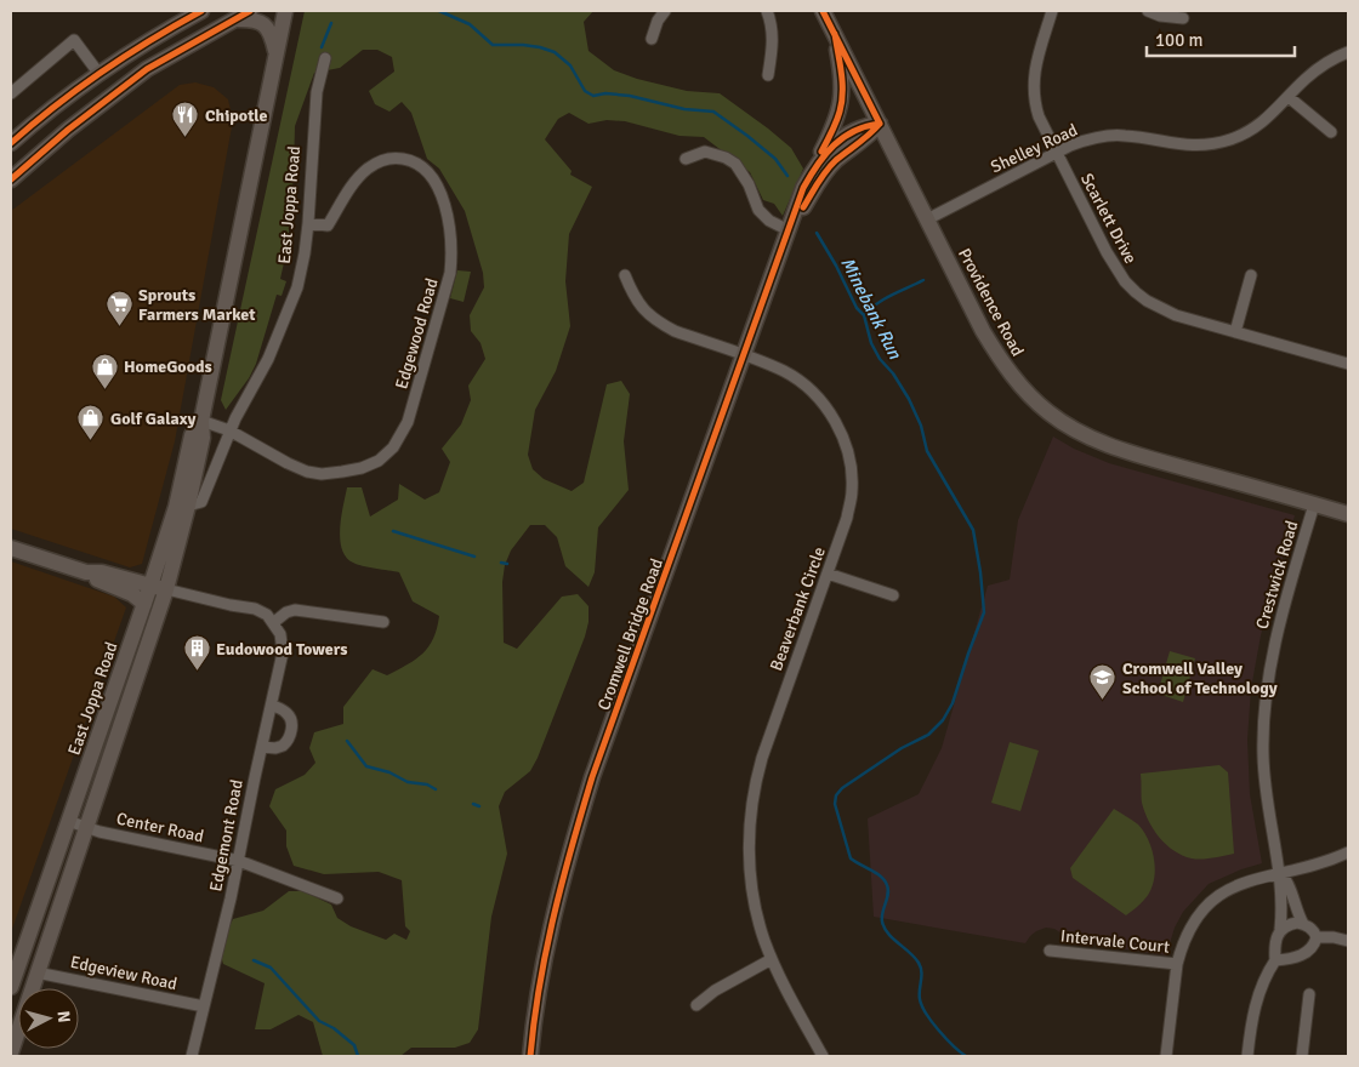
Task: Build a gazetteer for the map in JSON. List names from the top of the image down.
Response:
{
  "streets": {
    "street": [
      "Shelley Road",
      "East Joppa Road",
      "Scarlett Drive",
      "Providence Road",
      "Edgewood Road",
      "Crestwick Road",
      "Beaverbank Circle",
      "Cromwell Bridge Road",
      "Center Road",
      "Edgemont Road",
      "Intervale Court",
      "Edgeview Road"
    ]
  },
  "crossings": [
    ["Shelley Road", "Scarlett Drive"],
    ["Shelley Road", "Providence Road"],
    ["East Joppa Road", "Edgewood Road"],
    ["East Joppa Road", "Center Road"],
    ["East Joppa Road", "Edgeview Road"],
    ["Providence Road", "Crestwick Road"],
    ["Providence Road", "Cromwell Bridge Road"],
    ["Beaverbank Circle", "Cromwell Bridge Road"],
    ["Center Road", "Edgemont Road"],
    ["Edgemont Road", "Edgeview Road"]
  ],
  "water": ["Minebank Run"],
  "places": {
    "restaurant": ["Chipotle"],
    "supermarket": ["Sprouts Farmers Market"],
    "shop": ["HomeGoods", "Golf Galaxy"],
    "building": ["Eudowood Towers"],
    "school or university": ["Cromwell Valley School of Technology"]
  },
  "scale_bar": "100 m",
  "north": "right"
}
